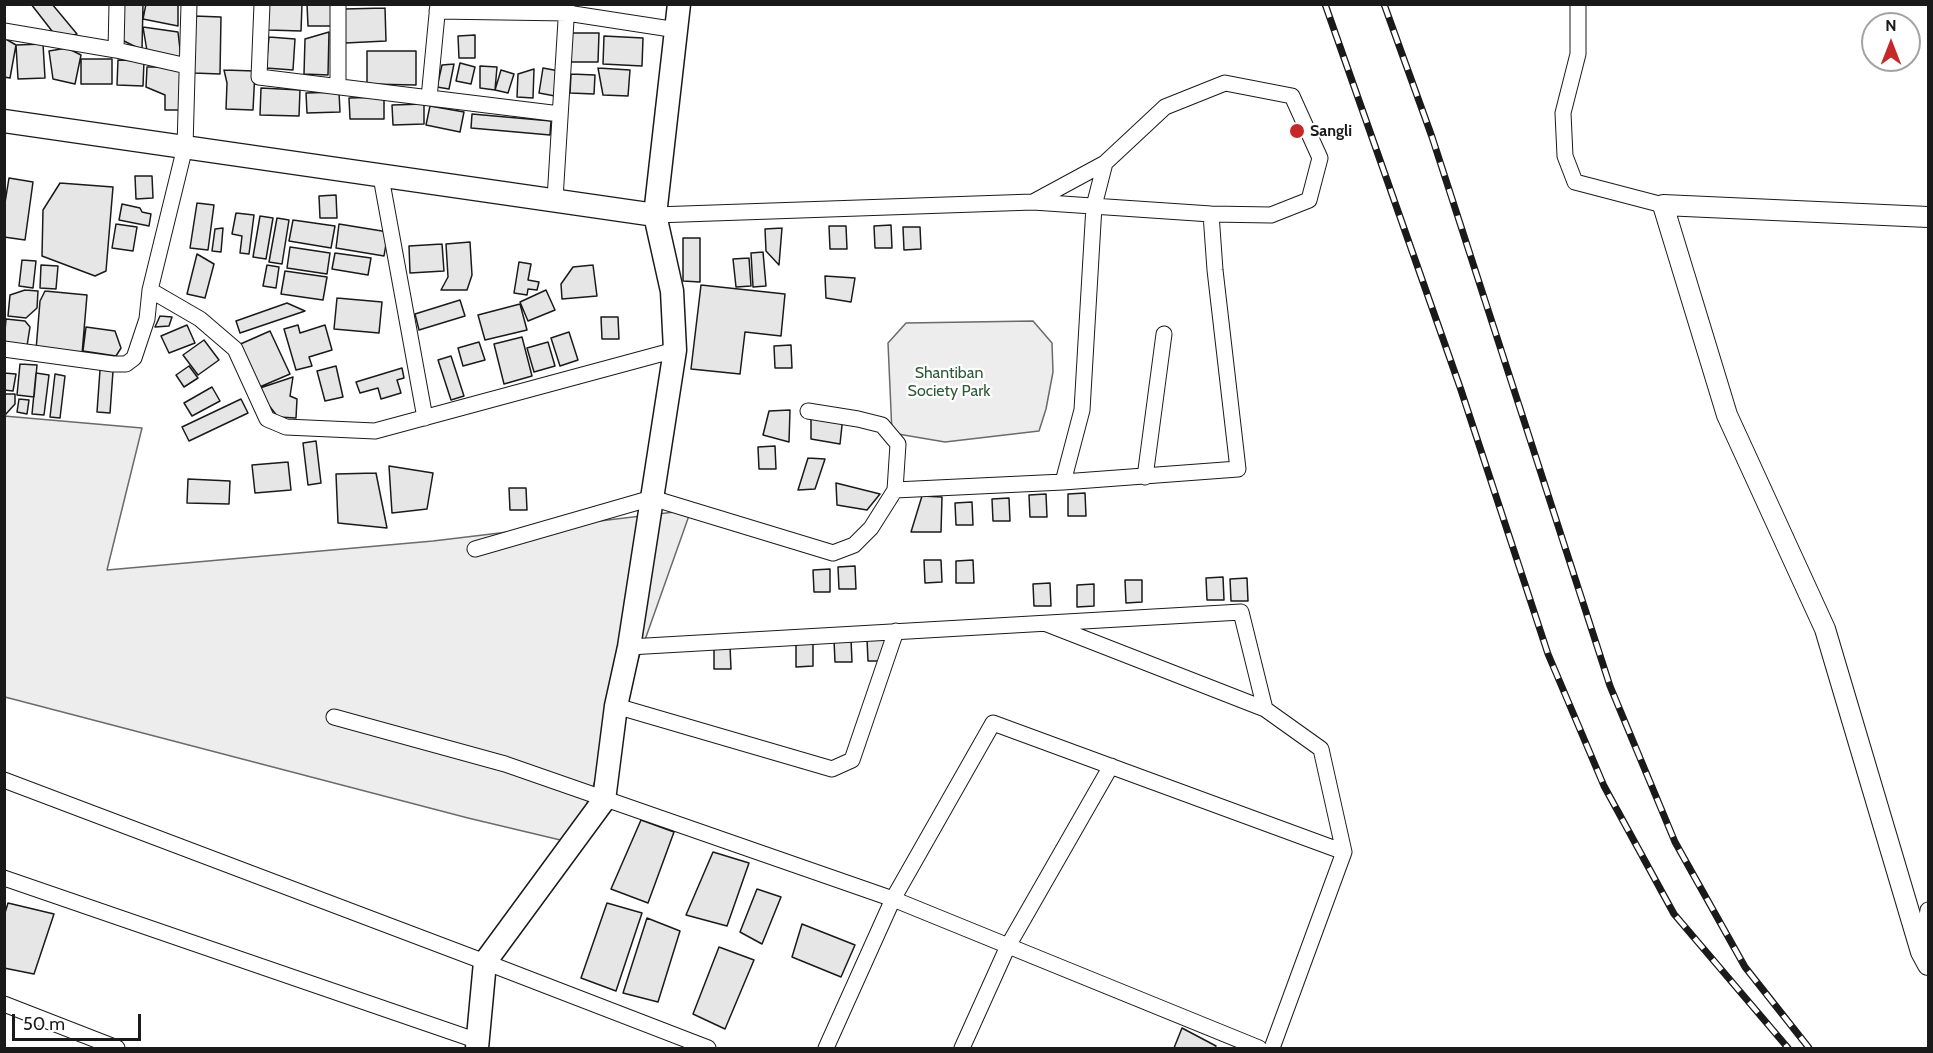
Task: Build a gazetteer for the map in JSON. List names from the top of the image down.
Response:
{
  "parks": ["Shantiban Society Park"],
  "places": ["Sangli"],
  "scale_bar": "50 m",
  "north": "top"
}
